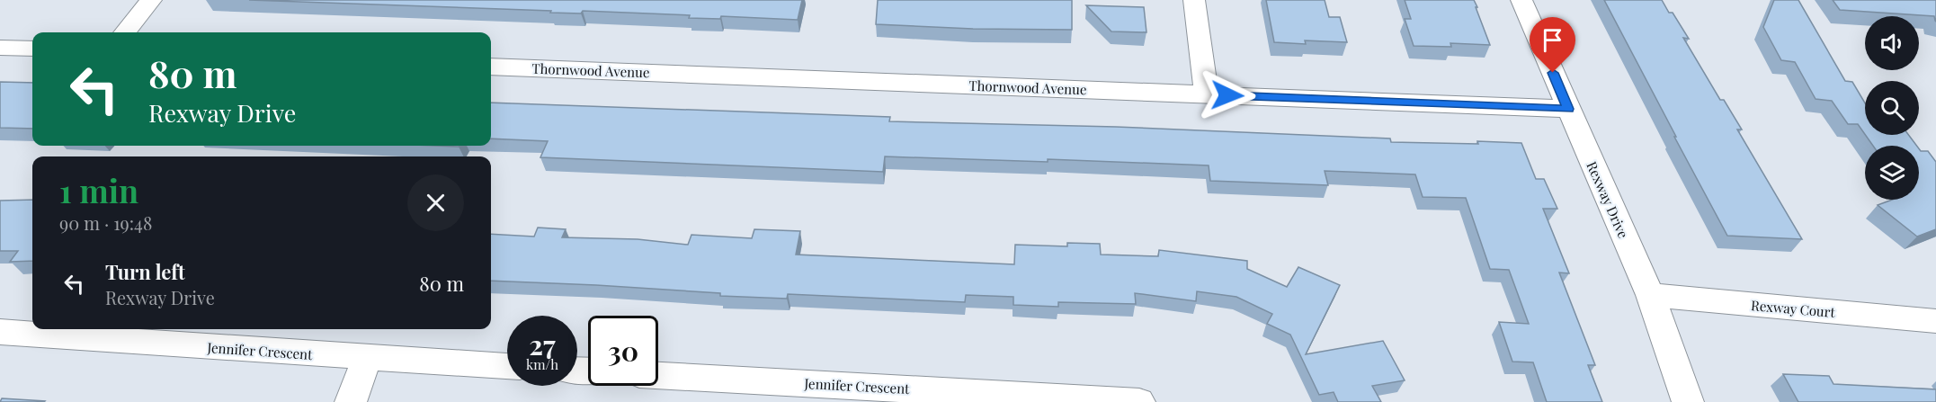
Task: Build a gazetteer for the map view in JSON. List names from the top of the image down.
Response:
{
  "streets": {
    "street": [
      "Thornwood Avenue",
      "Rexway Drive",
      "Rexway Court",
      "Jennifer Crescent"
    ]
  },
  "crossings": [
    ["Thornwood Avenue", "Rexway Drive"],
    ["Rexway Drive", "Rexway Court"]
  ],
  "page": {
    "turn": ["80 m", "Rexway Drive"],
    "heading": ["1 min", "90 m · 19:48"],
    "list": [
      {
        "name": "Turn left",
        "note": "Rexway Drive",
        "value": "80 m"
      }
    ],
    "speed": "27 km/h",
    "limit": "30"
  }
}
